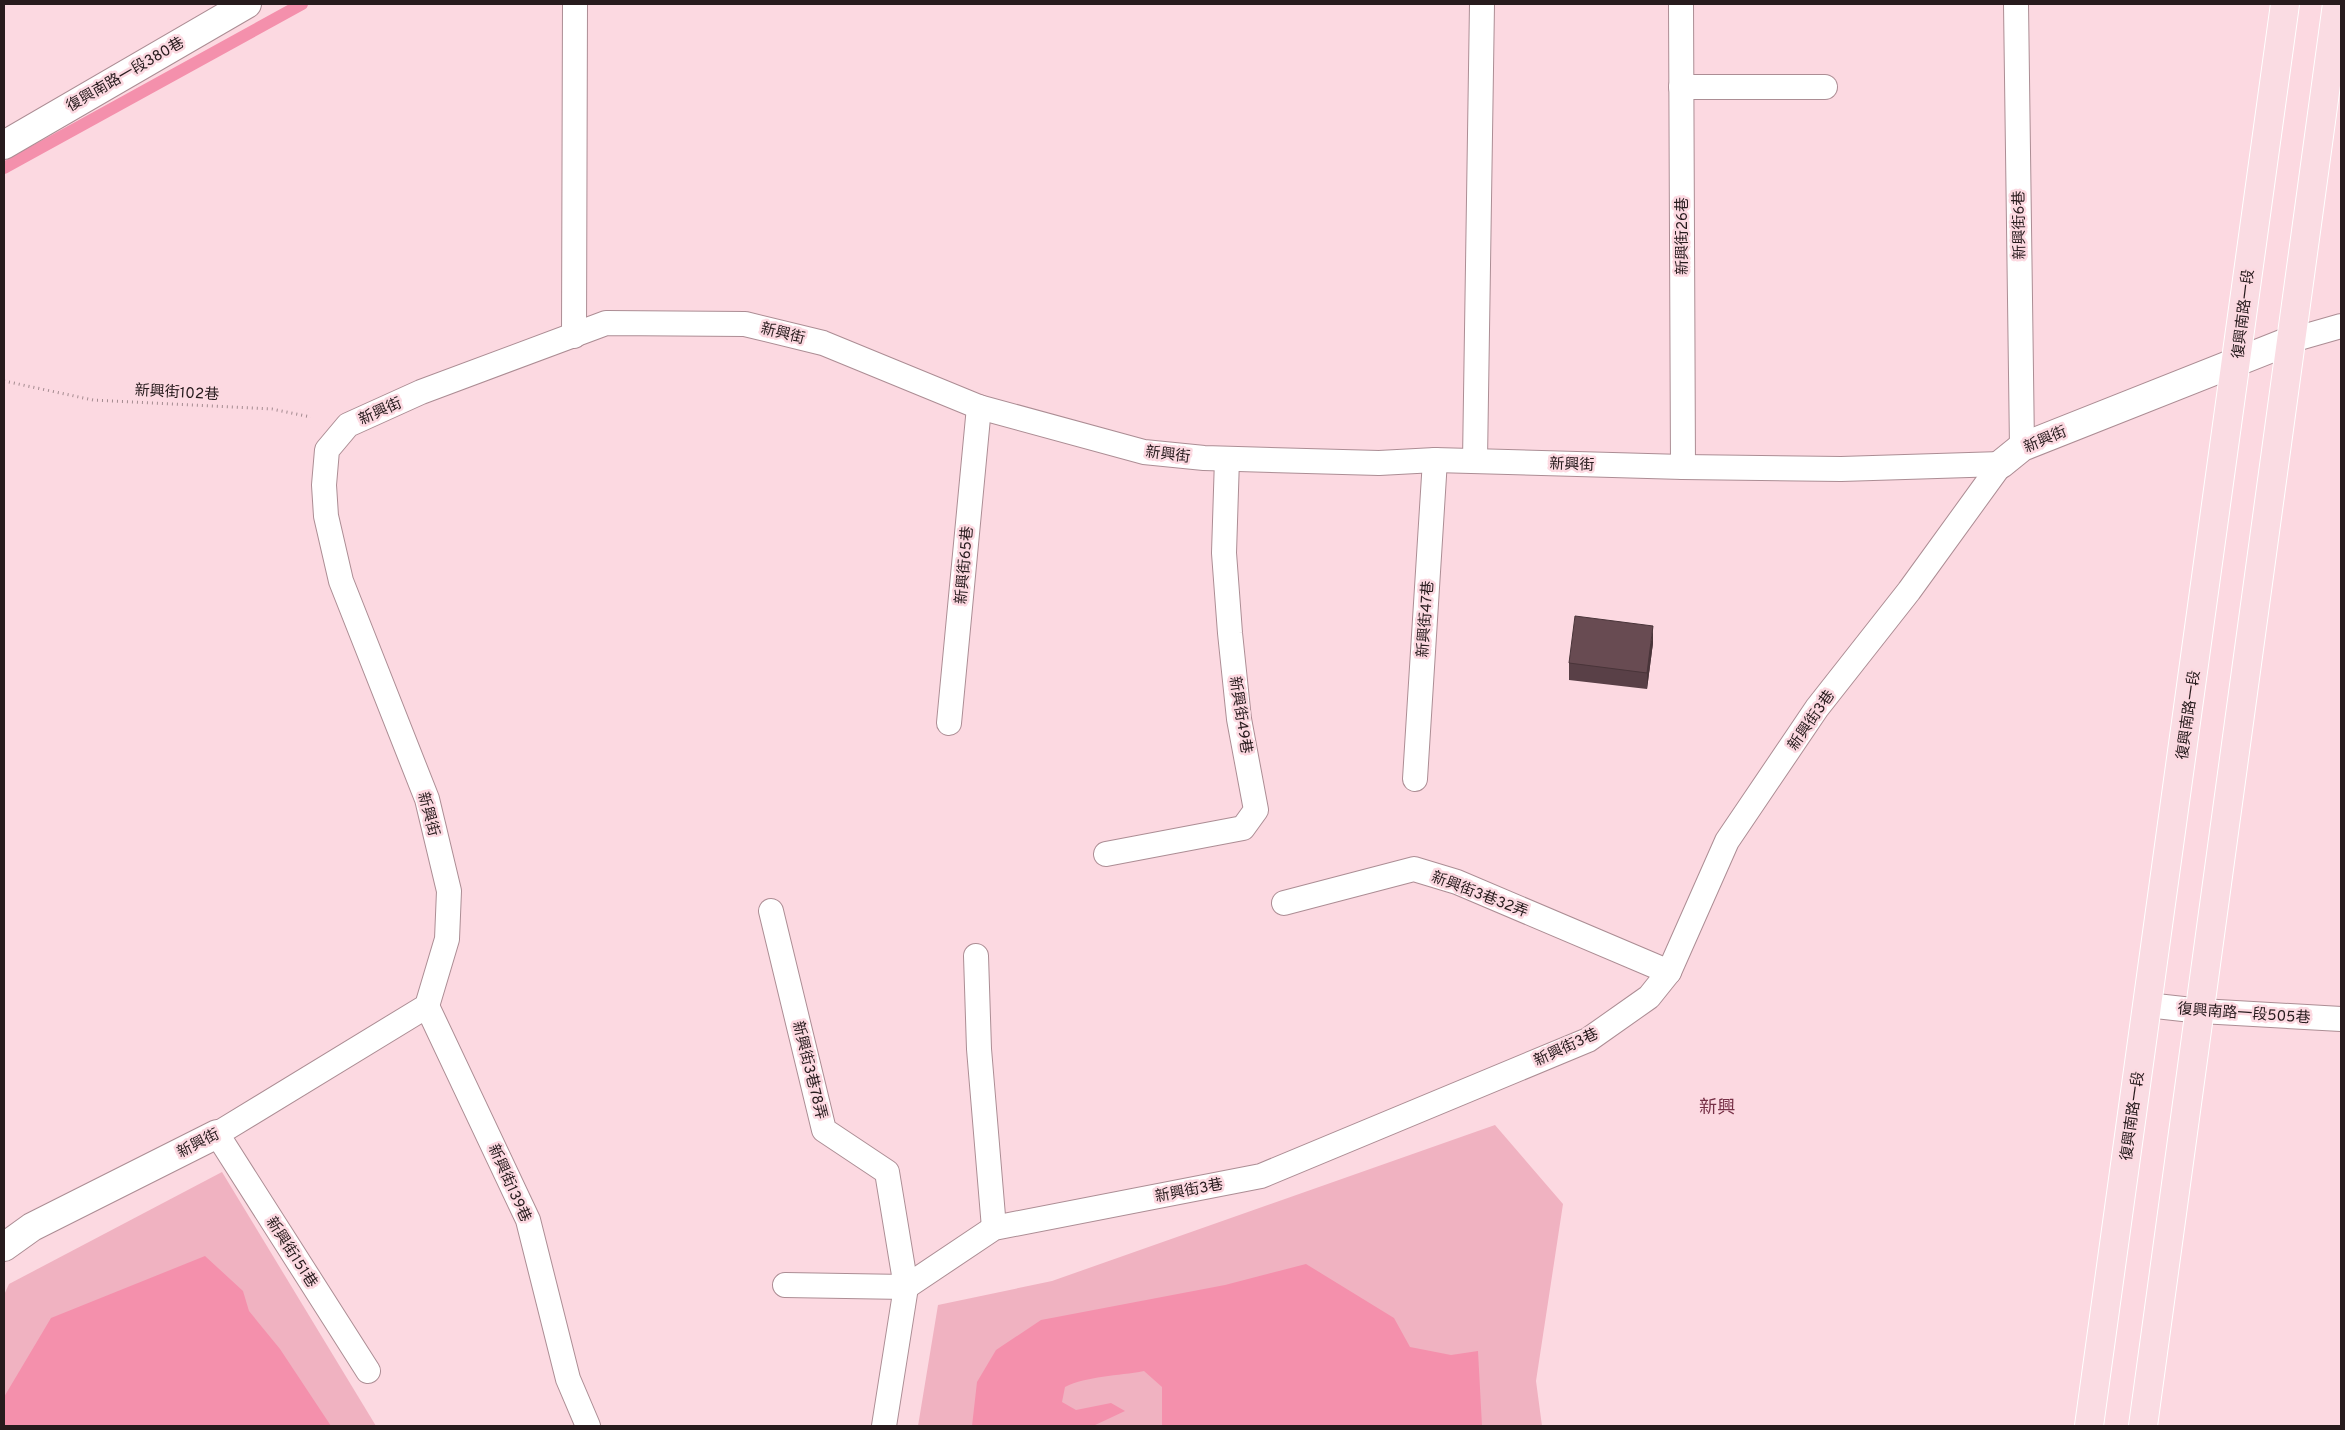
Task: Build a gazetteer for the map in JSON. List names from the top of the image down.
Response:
{
  "streets": {
    "main road": ["復興南路一段"],
    "street": ["復興南路一段380巷", "新興街"],
    "lane": [
      "新興街6巷",
      "新興街26巷",
      "新興街65巷",
      "新興街47巷",
      "新興街49巷",
      "新興街3巷",
      "新興街3巷32弄",
      "復興南路一段505巷",
      "新興街3巷78弄",
      "新興街139巷",
      "新興街151巷"
    ],
    "path": ["新興街102巷"]
  },
  "crossings": [
    ["新興街6巷", "新興街"],
    ["新興街26巷", "新興街"],
    ["復興南路一段", "新興街"],
    ["復興南路一段", "復興南路一段505巷"],
    ["新興街", "新興街102巷"],
    ["新興街", "新興街65巷"],
    ["新興街", "新興街47巷"],
    ["新興街", "新興街49巷"],
    ["新興街", "新興街3巷"],
    ["新興街", "新興街139巷"],
    ["新興街", "新興街151巷"],
    ["新興街3巷", "新興街3巷32弄"],
    ["新興街3巷", "新興街3巷78弄"]
  ],
  "districts": ["新興"]
}
